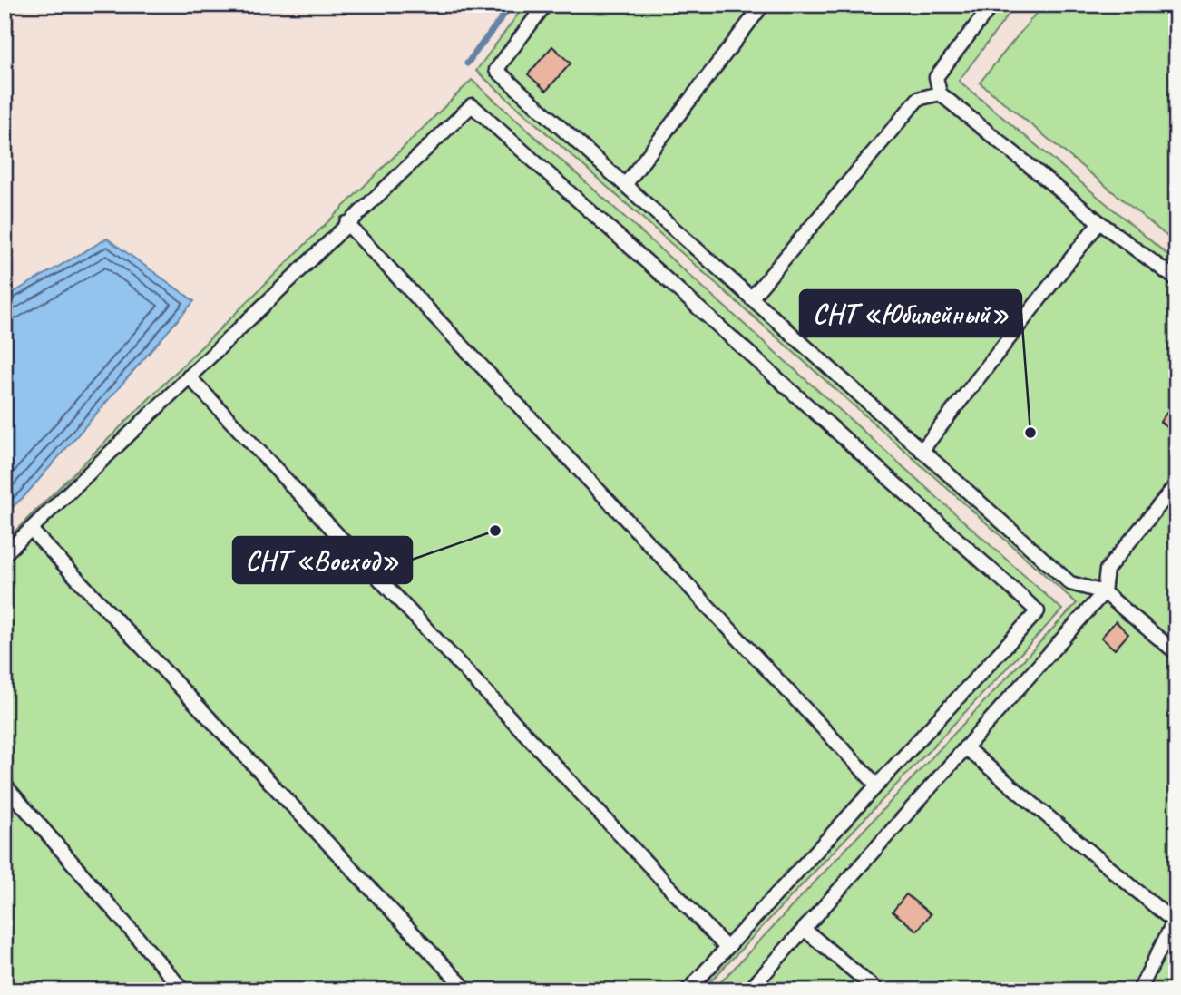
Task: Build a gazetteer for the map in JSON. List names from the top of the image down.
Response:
{
  "places": ["СНТ «Юбилейный»", "СНТ «Восход»"]
}
